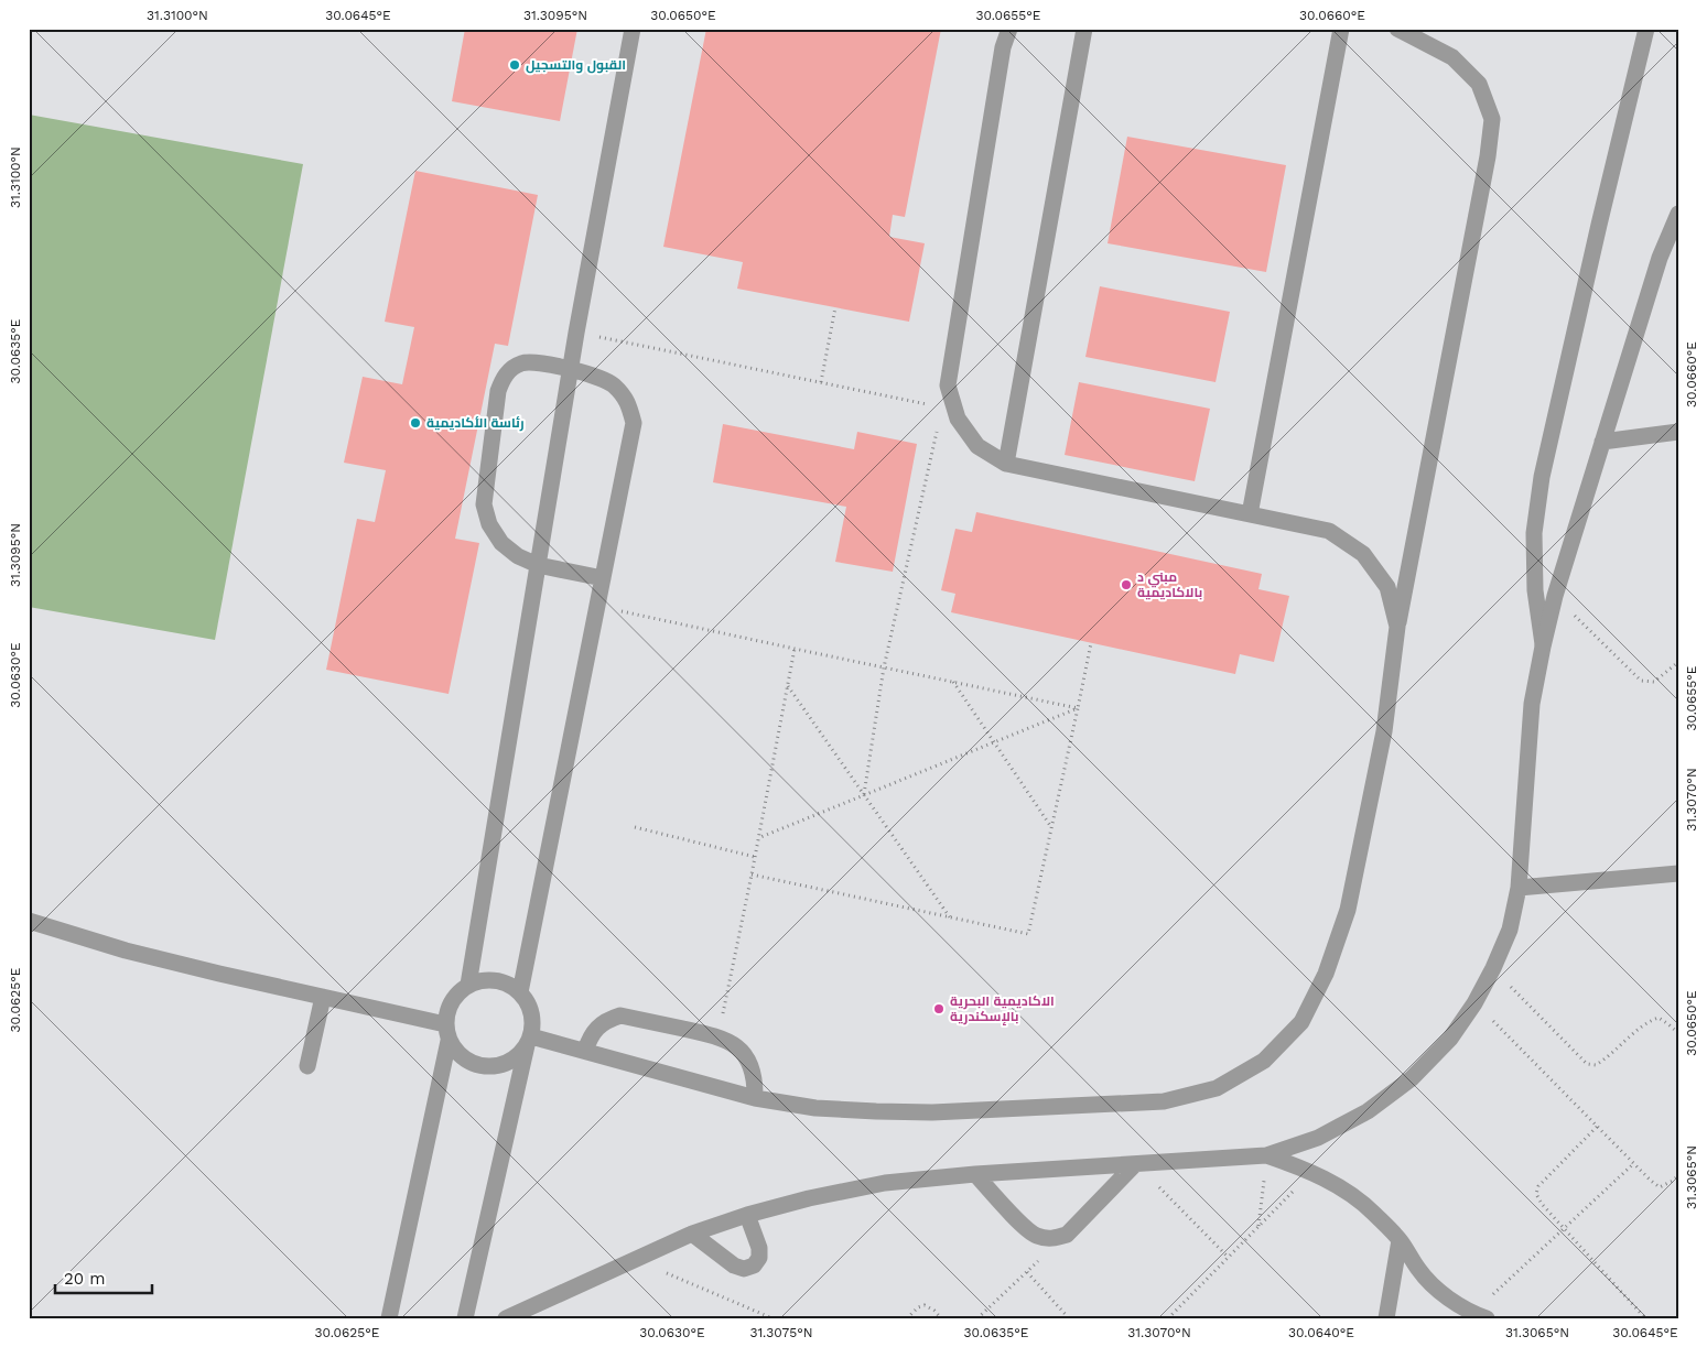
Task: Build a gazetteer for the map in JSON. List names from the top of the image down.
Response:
{
  "places": [
    "القبول والتسجيل",
    "رئاسة الأكاديمية",
    "مبني د بالاكاديمية",
    "الاكاديمية البحرية بالإسكندرية"
  ],
  "scale_bar": "20 m",
  "coordinates": [
    "31.3100°N",
    "30.0645°E",
    "31.3095°N",
    "30.0650°E",
    "30.0655°E",
    "30.0660°E",
    "30.0635°E",
    "30.0630°E",
    "31.3070°N",
    "30.0625°E",
    "31.3065°N",
    "31.3075°N",
    "30.0640°E"
  ]
}
